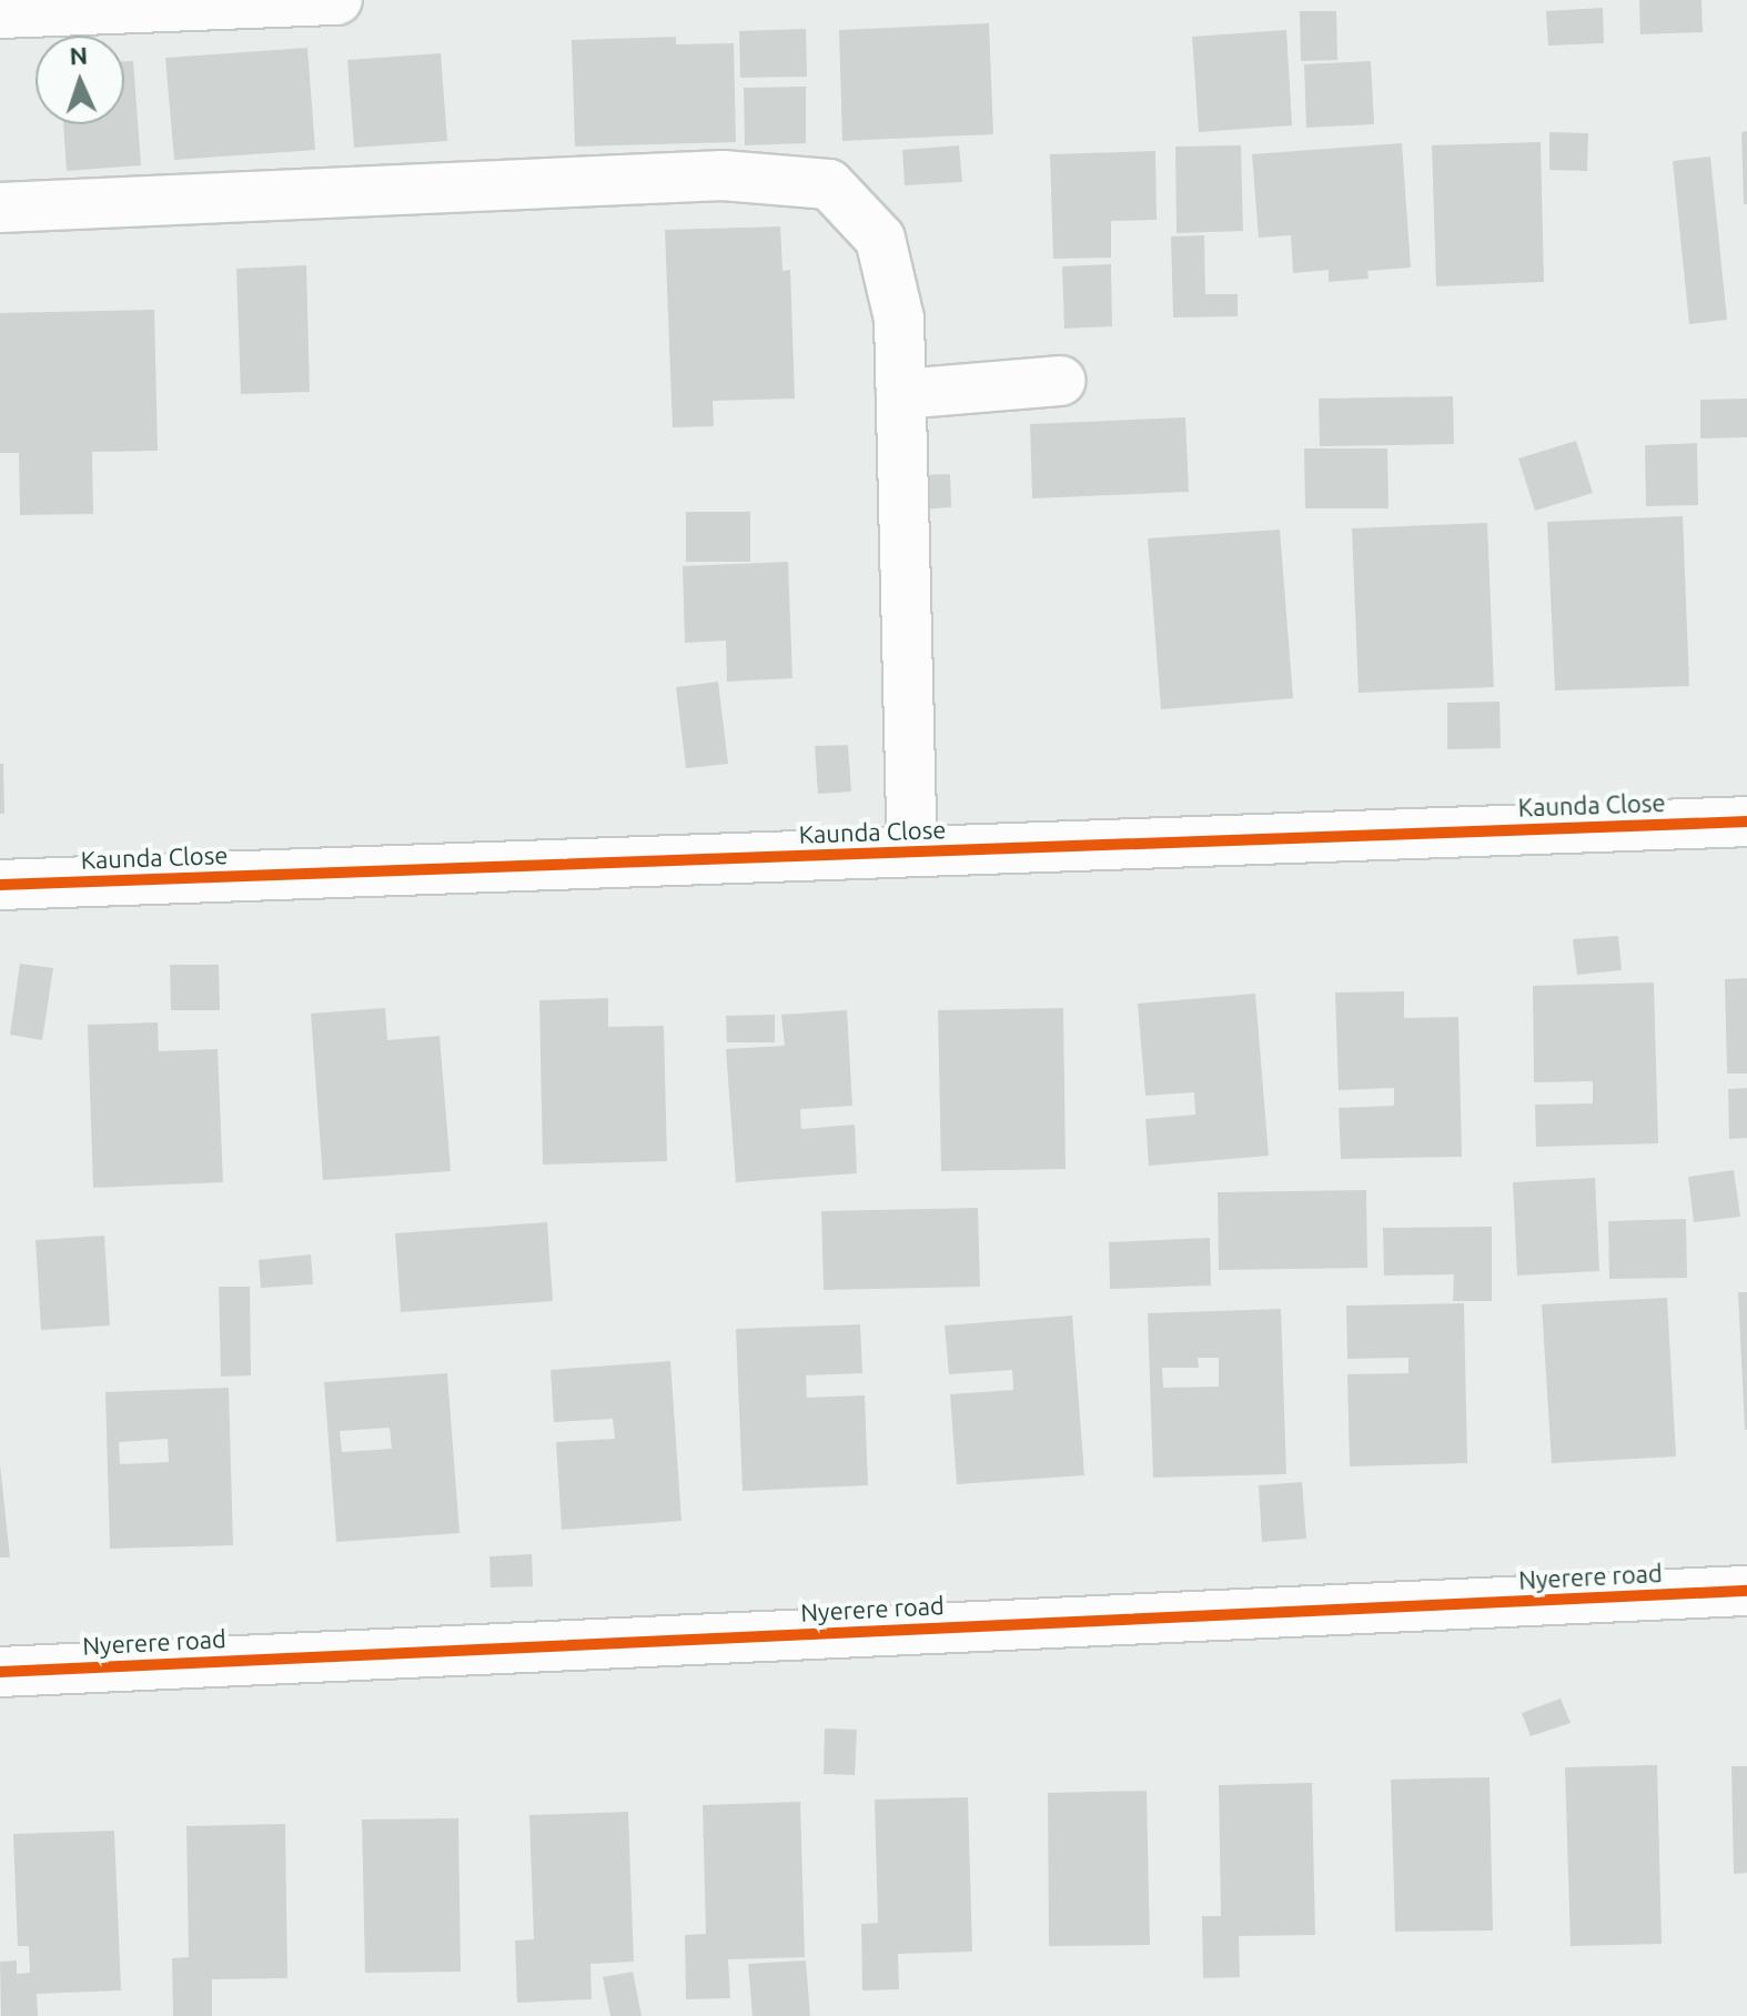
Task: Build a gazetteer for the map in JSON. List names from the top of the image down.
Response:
{
  "streets": {
    "street": ["Kaunda Close", "Nyerere road"]
  },
  "north": "top"
}
